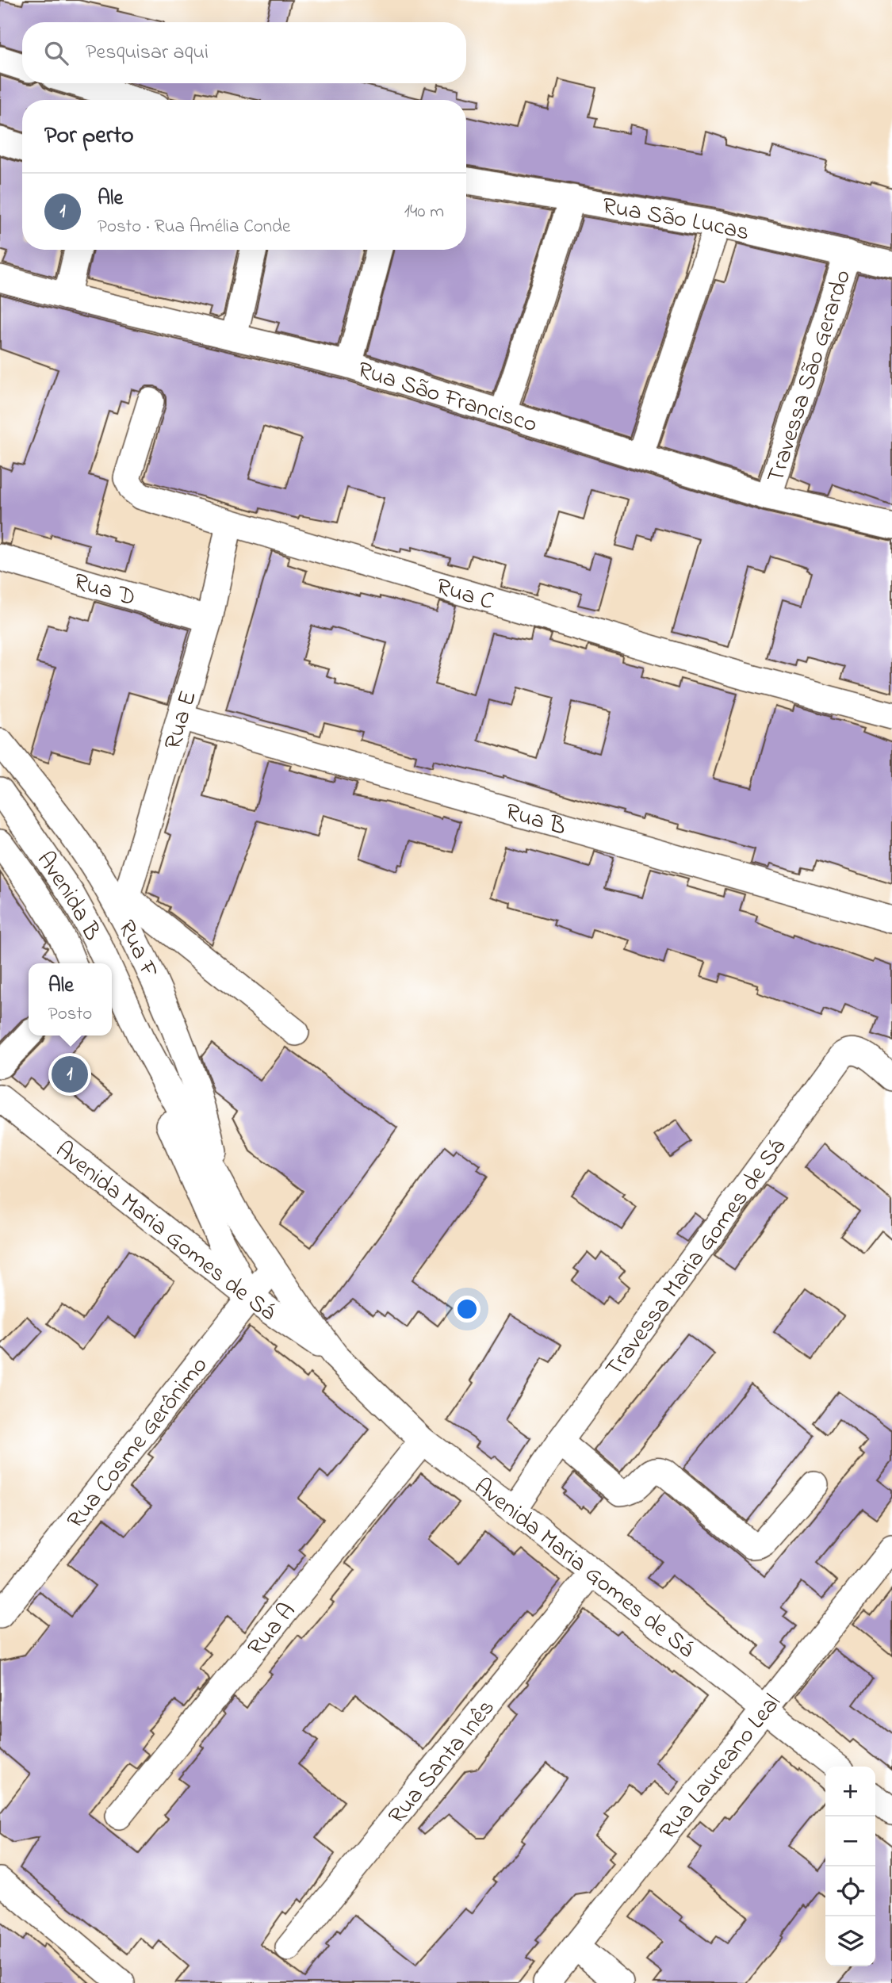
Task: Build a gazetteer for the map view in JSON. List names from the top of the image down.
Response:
{
  "streets": {
    "street": [
      "Rua São Lucas",
      "Travessa São Gerardo",
      "Rua São Francisco",
      "Rua D",
      "Rua C",
      "Rua E",
      "Rua B",
      "Avenida B",
      "Rua F",
      "Avenida Maria Gomes de Sá",
      "Travessa Maria Gomes de Sá",
      "Rua Cosme Gerônimo",
      "Rua A",
      "Rua Santa Inês",
      "Rua Laureano Leal"
    ]
  },
  "crossings": [
    ["Rua São Lucas", "Travessa São Gerardo"],
    ["Travessa São Gerardo", "Rua São Francisco"],
    ["Rua D", "Rua E"],
    ["Rua C", "Rua E"],
    ["Rua E", "Rua B"],
    ["Rua E", "Rua F"],
    ["Avenida B", "Rua F"],
    ["Avenida B", "Avenida Maria Gomes de Sá"],
    ["Avenida B", "Rua Cosme Gerônimo"],
    ["Avenida Maria Gomes de Sá", "Travessa Maria Gomes de Sá"],
    ["Avenida Maria Gomes de Sá", "Rua Cosme Gerônimo"],
    ["Avenida Maria Gomes de Sá", "Rua A"],
    ["Avenida Maria Gomes de Sá", "Rua Santa Inês"],
    ["Avenida Maria Gomes de Sá", "Rua Laureano Leal"]
  ],
  "page": {
    "search": "Pesquisar aqui",
    "heading": "Por perto",
    "list": [
      {
        "mark": "1",
        "name": "Ale",
        "note": "Posto · Rua Amélia Conde",
        "value": "140 m"
      }
    ],
    "popup": ["Ale", "Posto"],
    "pins": "1",
    "map_buttons": ["+", "−"]
  }
}
